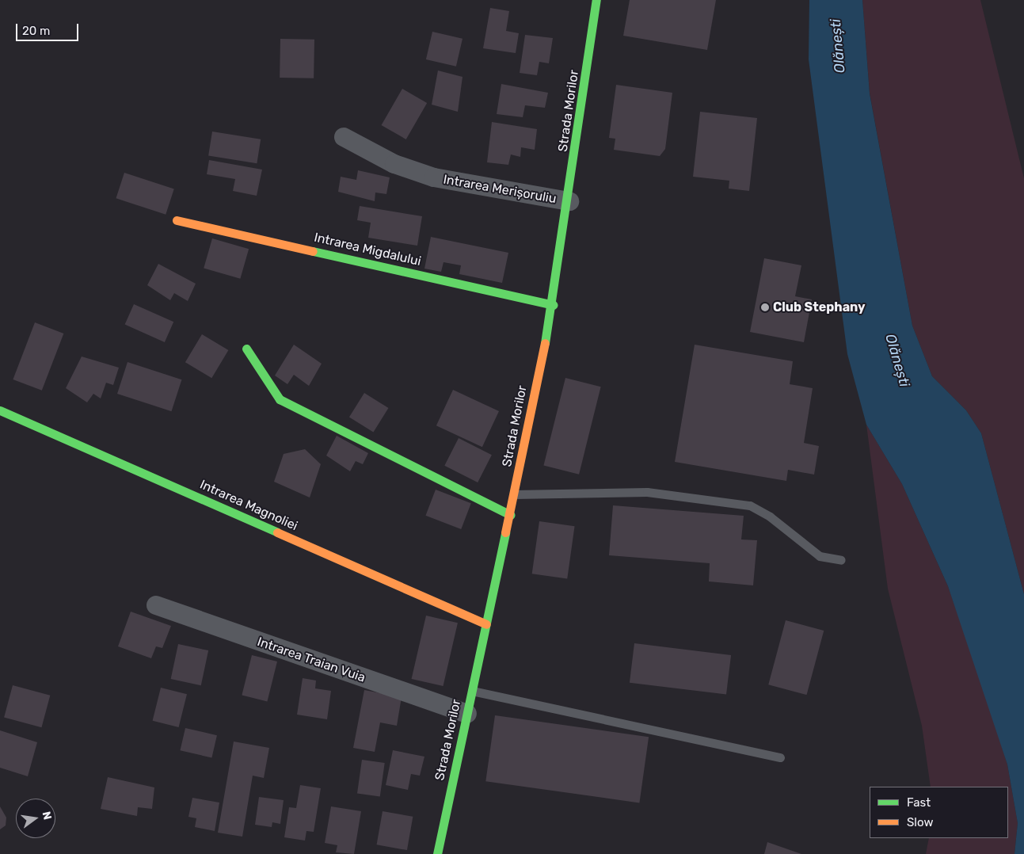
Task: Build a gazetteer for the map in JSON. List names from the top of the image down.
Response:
{
  "streets": {
    "street": [
      "Strada Morilor",
      "Intrarea Merișoruliu",
      "Intrarea Migdalului",
      "Intrarea Magnoliei",
      "Intrarea Traian Vuia"
    ]
  },
  "crossings": [
    ["Strada Morilor", "Intrarea Merișoruliu"],
    ["Strada Morilor", "Intrarea Migdalului"],
    ["Strada Morilor", "Intrarea Magnoliei"],
    ["Strada Morilor", "Intrarea Traian Vuia"]
  ],
  "water": ["Olănești"],
  "places": ["Club Stephany"],
  "legend": ["Fast", "Slow"],
  "scale_bar": "20 m",
  "north": "right"
}
